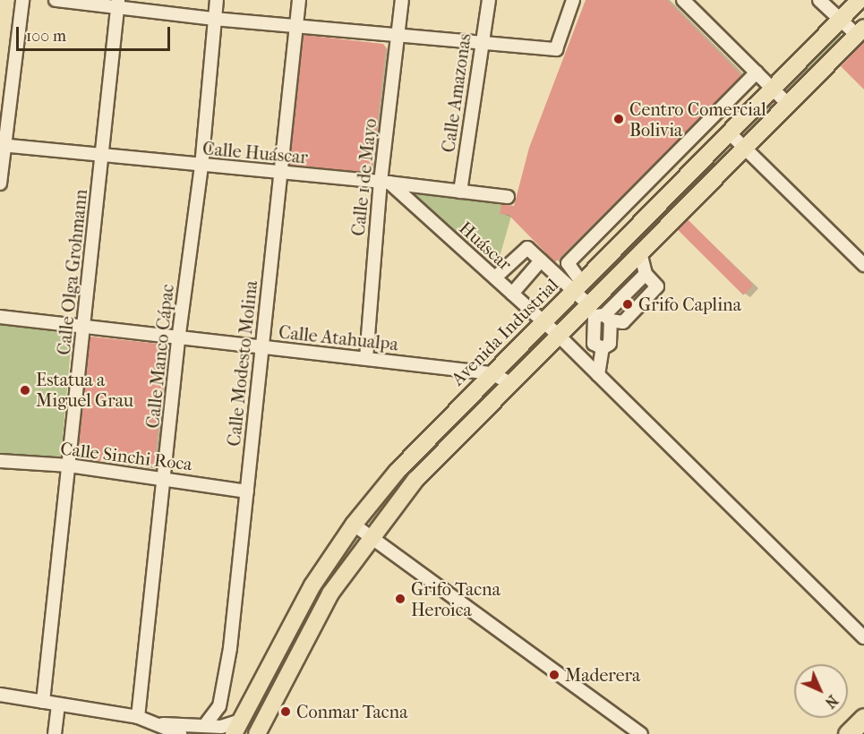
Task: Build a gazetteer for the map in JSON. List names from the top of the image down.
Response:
{
  "streets": {
    "main road": ["Avenida Industrial"],
    "street": [
      "Calle Amazonas",
      "Calle Huáscar",
      "Calle 1 de Mayo",
      "Huáscar",
      "Calle Olga Grohmann",
      "Calle Atahualpa",
      "Calle Manco Cápac",
      "Calle Modesto Molina",
      "Calle Sinchi Roca"
    ]
  },
  "crossings": [
    ["Calle Amazonas", "Calle Huáscar"],
    ["Calle Huáscar", "Calle 1 de Mayo"],
    ["Calle Huáscar", "Huáscar"],
    ["Calle Huáscar", "Calle Olga Grohmann"],
    ["Calle Huáscar", "Calle Manco Cápac"],
    ["Calle Huáscar", "Calle Modesto Molina"],
    ["Calle 1 de Mayo", "Huáscar"],
    ["Calle 1 de Mayo", "Calle Atahualpa"],
    ["Huáscar", "Avenida Industrial"],
    ["Calle Olga Grohmann", "Calle Atahualpa"],
    ["Calle Olga Grohmann", "Calle Sinchi Roca"],
    ["Avenida Industrial", "Calle Atahualpa"],
    ["Calle Atahualpa", "Calle Manco Cápac"],
    ["Calle Atahualpa", "Calle Modesto Molina"],
    ["Calle Manco Cápac", "Calle Sinchi Roca"],
    ["Calle Modesto Molina", "Calle Sinchi Roca"]
  ],
  "places": [
    "Centro Comercial Bolivia",
    "Grifo Caplina",
    "Estatua a Miguel Grau",
    "Grifo Tacna Heroica",
    "Maderera",
    "Conmar Tacna"
  ],
  "scale_bar": "100 m",
  "north": "bottom right"
}
